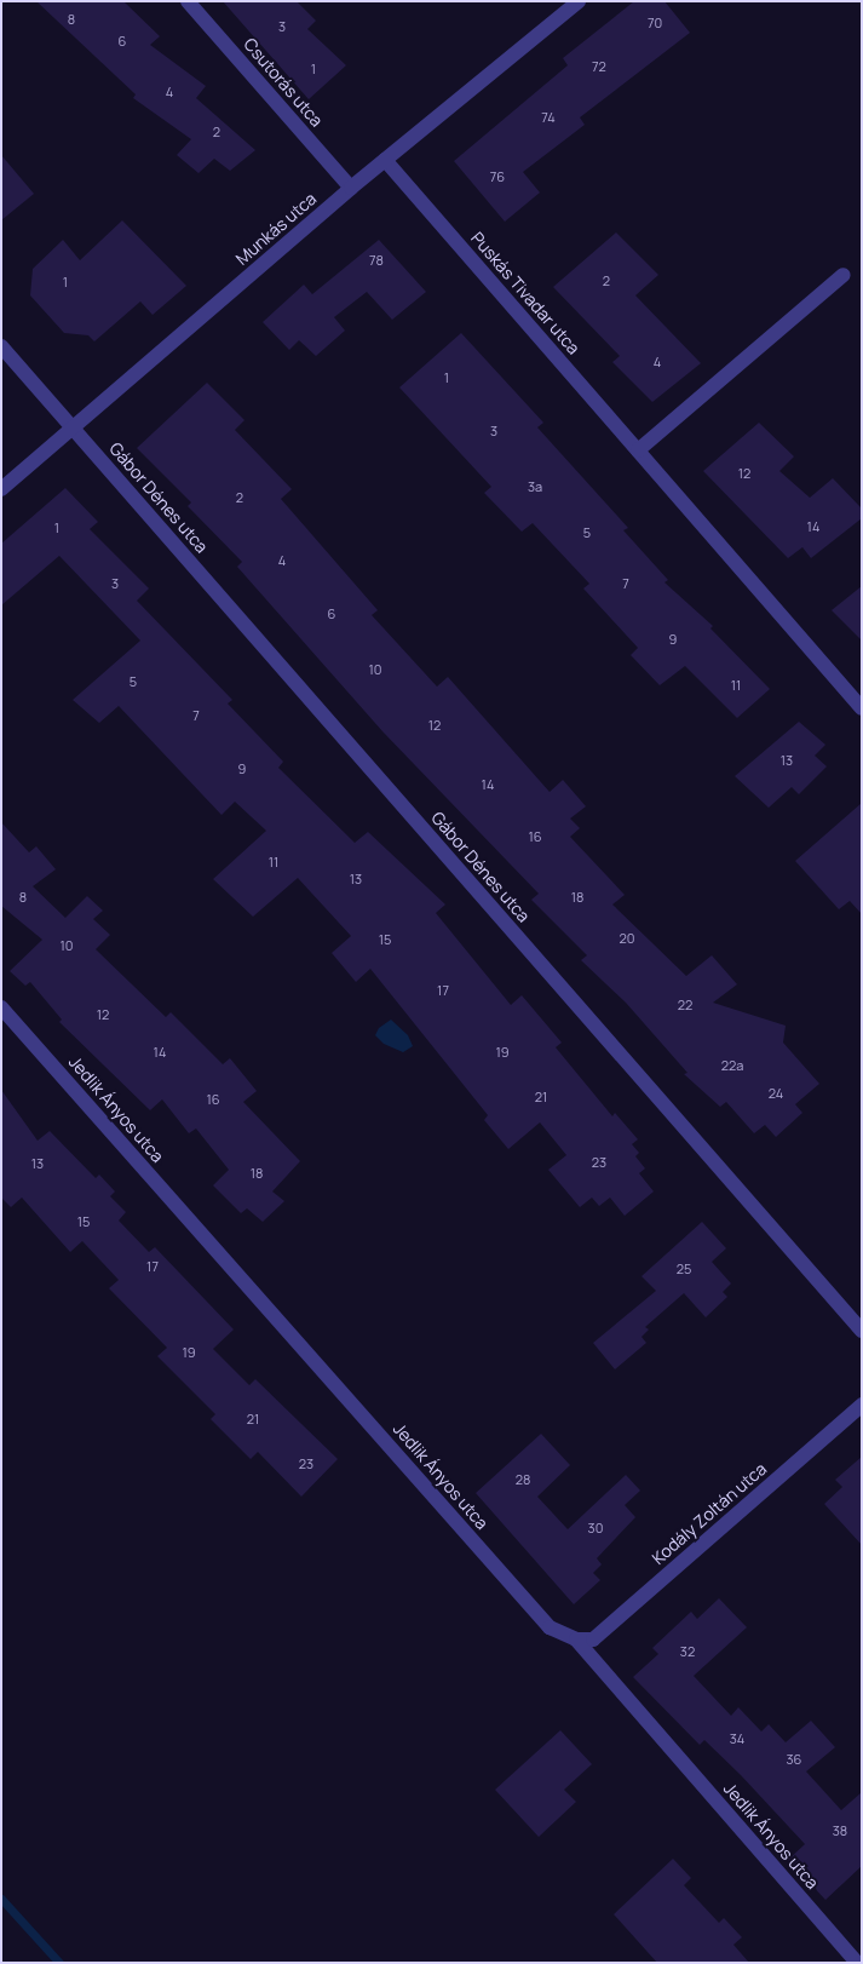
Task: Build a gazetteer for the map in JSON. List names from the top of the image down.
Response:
{
  "streets": {
    "street": [
      "Csutorás utca",
      "Munkás utca",
      "Puskás Tivadar utca",
      "Gábor Dénes utca",
      "Jedlik Ányos utca",
      "Kodály Zoltán utca"
    ]
  },
  "crossings": [
    ["Csutorás utca", "Munkás utca"],
    ["Munkás utca", "Puskás Tivadar utca"],
    ["Munkás utca", "Gábor Dénes utca"],
    ["Jedlik Ányos utca", "Kodály Zoltán utca"]
  ],
  "house_numbers": [
    "8",
    "70",
    "3",
    "6",
    "72",
    "1",
    "4",
    "74",
    "2",
    "76",
    "78",
    "2",
    "1",
    "4",
    "1",
    "3",
    "12",
    "3a",
    "2",
    "14",
    "1",
    "5",
    "4",
    "3",
    "7",
    "6",
    "9",
    "10",
    "5",
    "11",
    "7",
    "12",
    "13",
    "9",
    "14",
    "16",
    "11",
    "13",
    "8",
    "18",
    "20",
    "15",
    "10",
    "17",
    "22",
    "12",
    "14",
    "19",
    "22a",
    "24",
    "21",
    "16",
    "23",
    "13",
    "18",
    "15",
    "17",
    "25",
    "19",
    "21",
    "23",
    "28",
    "30",
    "32",
    "34",
    "36",
    "38"
  ]
}
